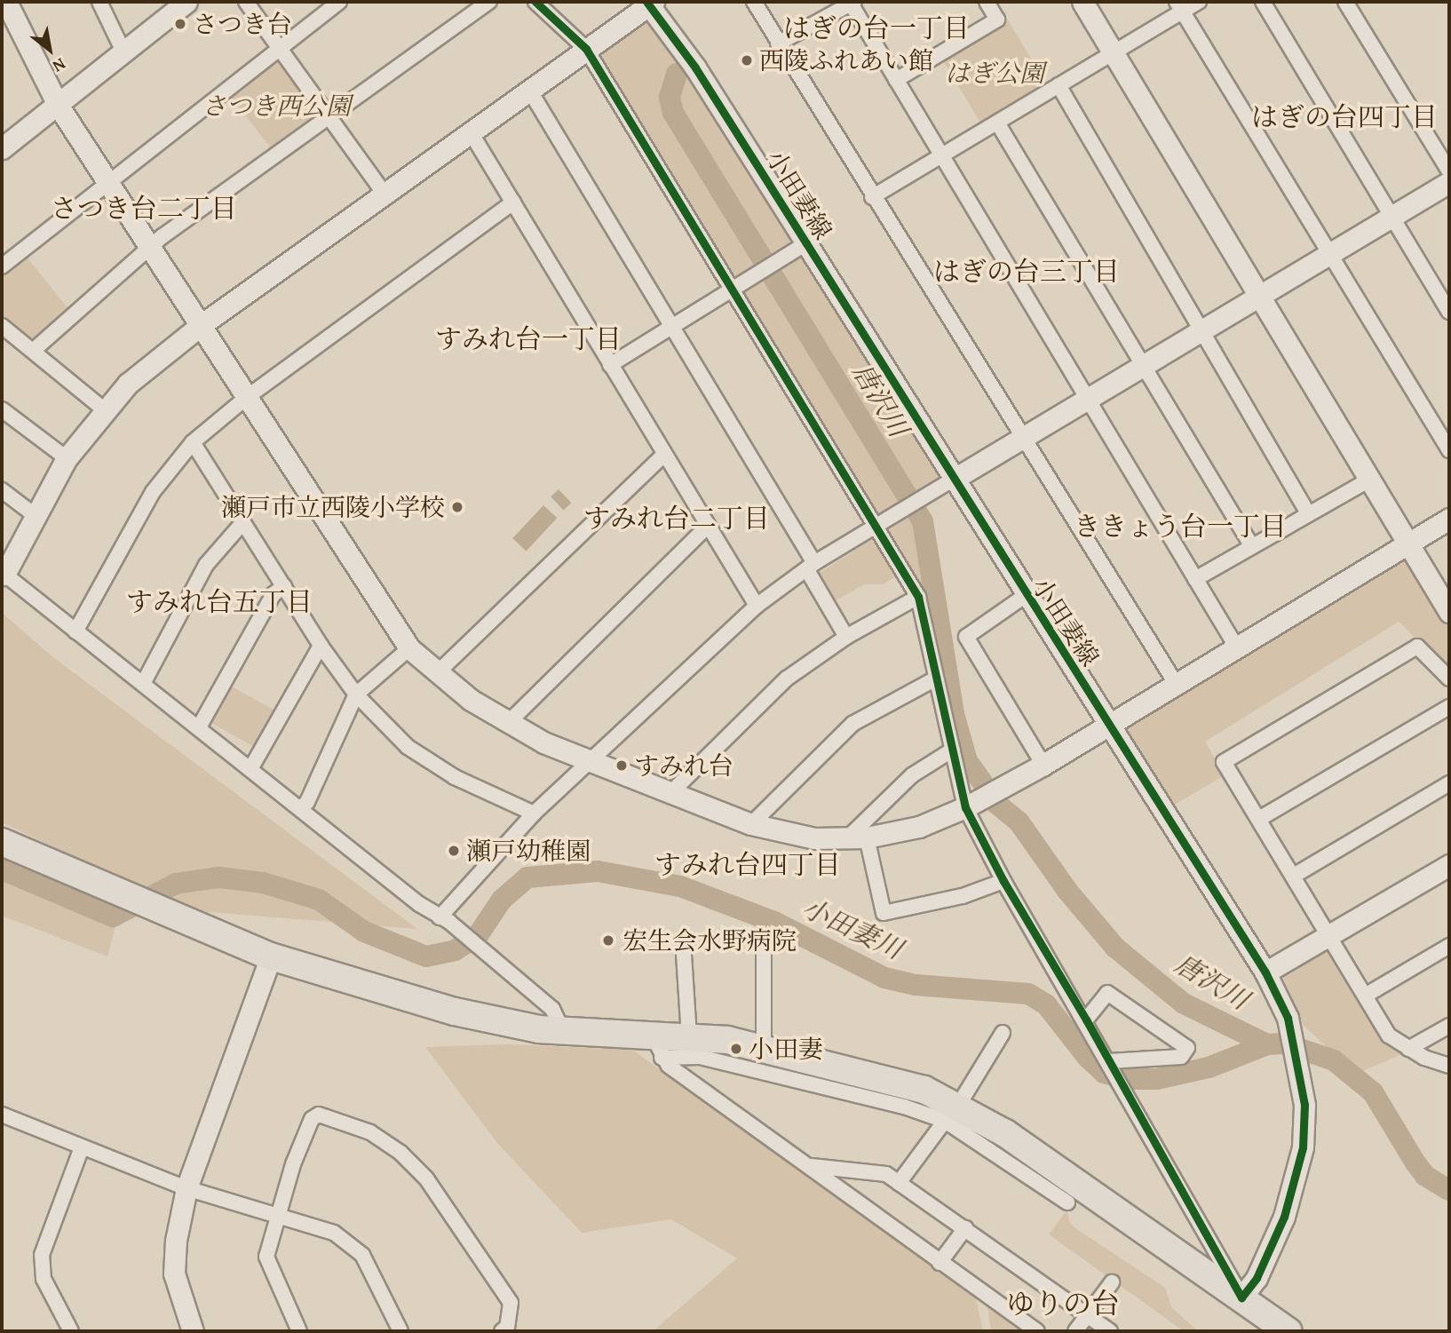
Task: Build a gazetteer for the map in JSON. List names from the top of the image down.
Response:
{
  "streets": {
    "street": ["小田妻線"]
  },
  "districts": [
    "はぎの台一丁目",
    "はぎの台四丁目",
    "さつき台二丁目",
    "はぎの台三丁目",
    "すみれ台一丁目",
    "すみれ台二丁目",
    "ききょう台一丁目",
    "すみれ台五丁目",
    "すみれ台四丁目",
    "ゆりの台"
  ],
  "water": ["唐沢川", "小田妻川"],
  "parks": ["はぎ公園", "さつき西公園"],
  "places": [
    "さつき台",
    "西陵ふれあい館",
    "瀬戸市立西陵小学校",
    "すみれ台",
    "瀬戸幼稚園",
    "宏生会水野病院",
    "小田妻"
  ],
  "north": "bottom right"
}
